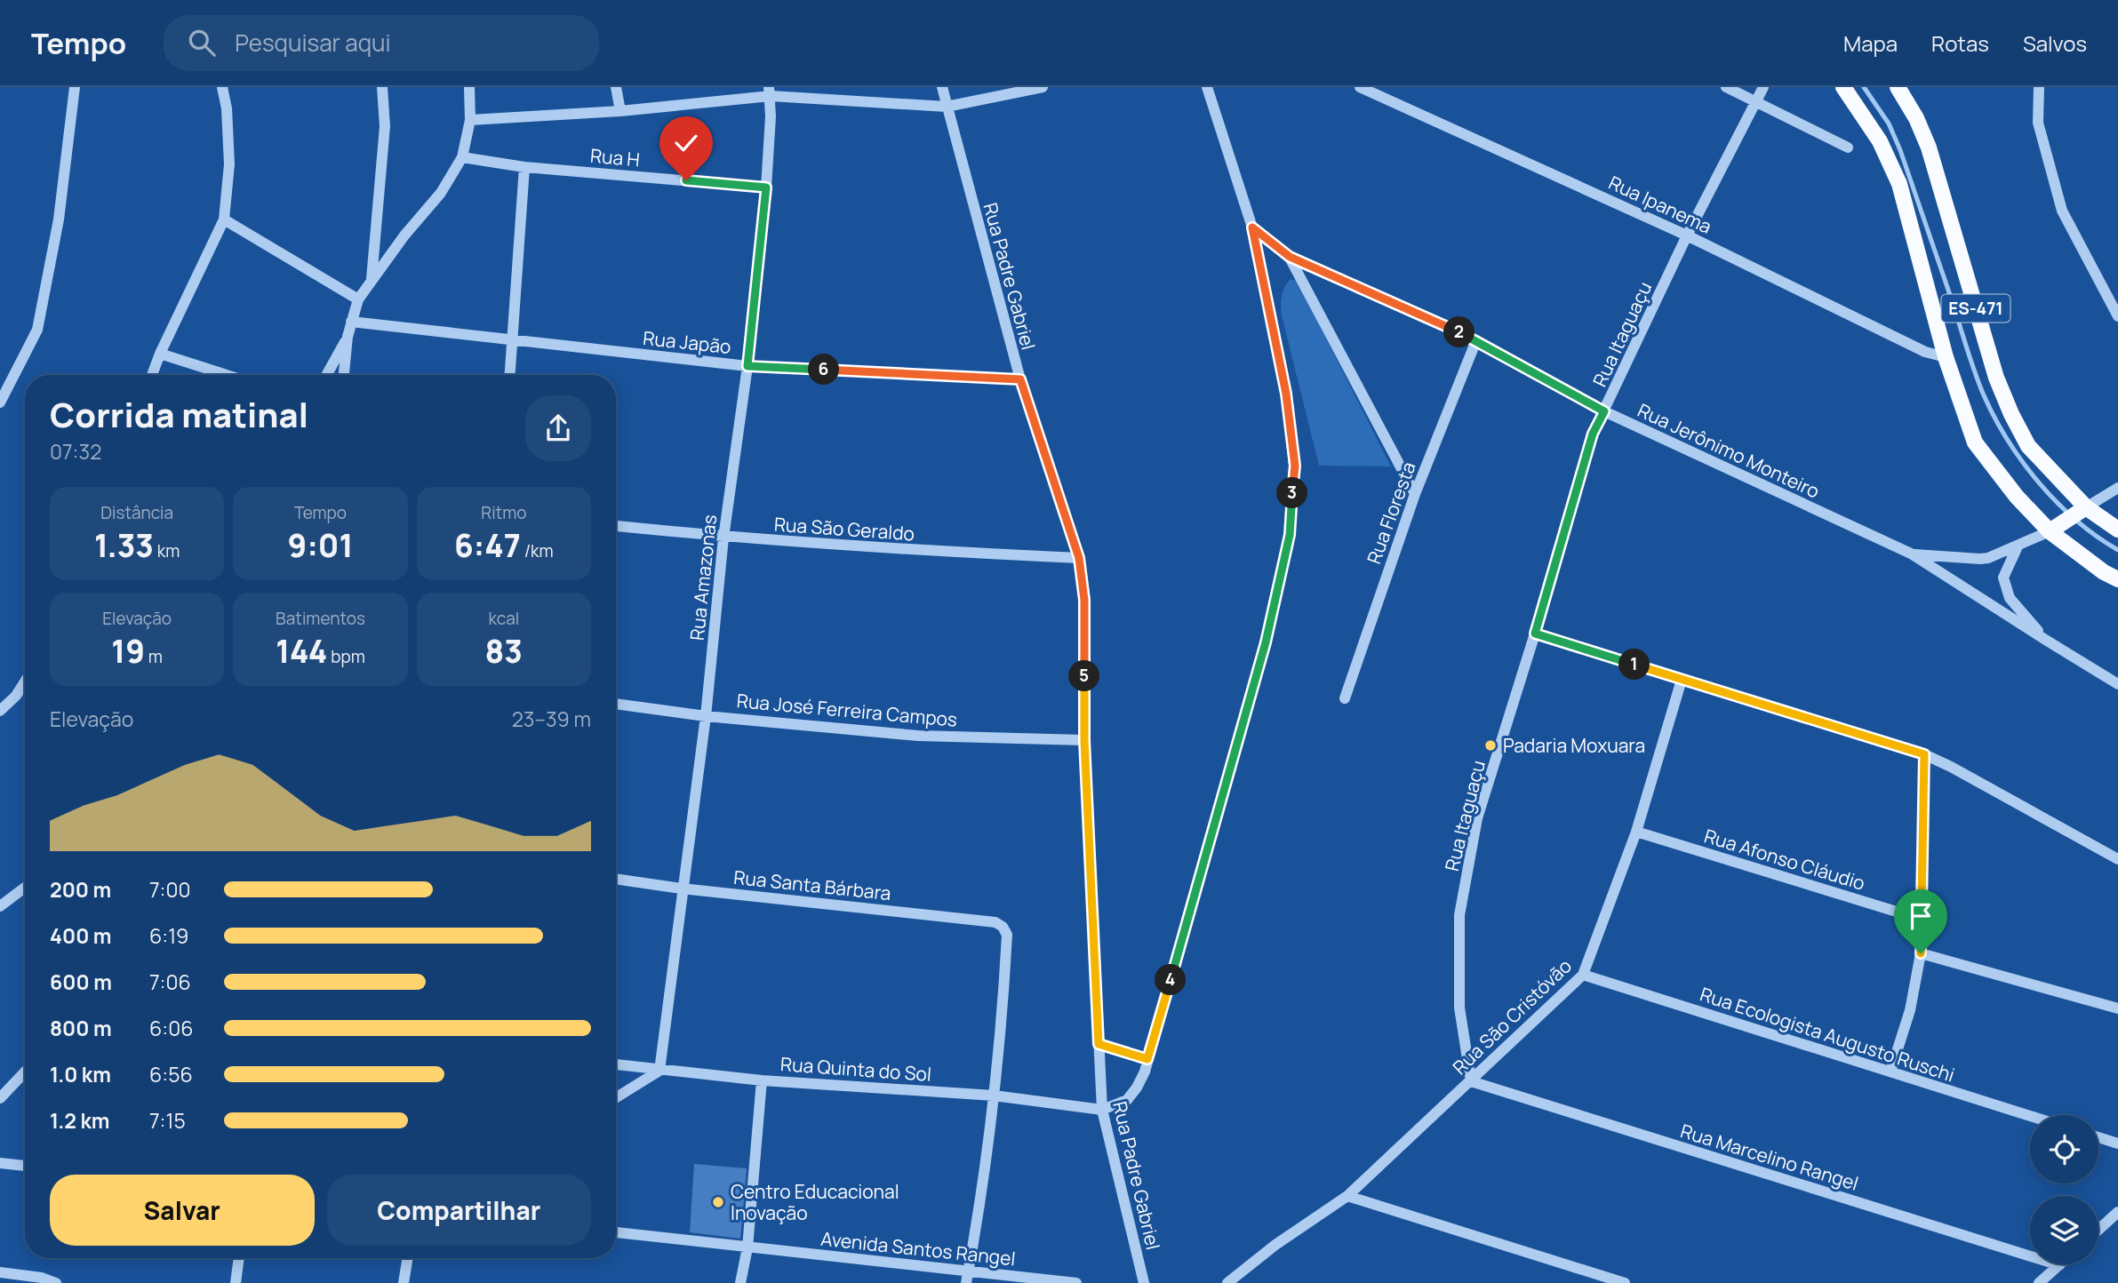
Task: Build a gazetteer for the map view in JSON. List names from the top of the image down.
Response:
{
  "streets": {
    "main road": ["ES-471"],
    "street": [
      "Rua H",
      "Rua Ipanema",
      "Rua Padre Gabriel",
      "Rua Itaguaçu",
      "Rua Japão",
      "Rua Jerônimo Monteiro",
      "Rua Floresta",
      "Rua São Geraldo",
      "Rua Amazonas",
      "Rua José Ferreira Campos",
      "Rua Afonso Cláudio",
      "Rua Santa Bárbara",
      "Rua São Cristóvão",
      "Rua Ecologista Augusto Ruschi",
      "Rua Quinta do Sol",
      "Rua Marcelino Rangel",
      "Avenida Santos Rangel"
    ]
  },
  "crossings": [
    ["Rua H", "Rua Amazonas"],
    ["Rua Ipanema", "ES-471"],
    ["Rua Ipanema", "Rua Itaguaçu"],
    ["Rua Padre Gabriel", "Rua Japão"],
    ["Rua Padre Gabriel", "Rua São Geraldo"],
    ["Rua Padre Gabriel", "Rua José Ferreira Campos"],
    ["Rua Padre Gabriel", "Rua Quinta do Sol"],
    ["Rua Itaguaçu", "Rua Jerônimo Monteiro"],
    ["Rua Itaguaçu", "Rua São Cristóvão"],
    ["Rua Itaguaçu", "Rua Marcelino Rangel"],
    ["Rua Japão", "Rua Amazonas"],
    ["Rua Jerônimo Monteiro", "Rua Floresta"],
    ["Rua São Geraldo", "Rua Amazonas"],
    ["Rua Amazonas", "Rua José Ferreira Campos"],
    ["Rua Amazonas", "Rua Santa Bárbara"],
    ["Rua Amazonas", "Rua Quinta do Sol"],
    ["Rua Afonso Cláudio", "Rua São Cristóvão"],
    ["Rua Santa Bárbara", "Rua Quinta do Sol"],
    ["Rua São Cristóvão", "Rua Ecologista Augusto Ruschi"],
    ["Rua São Cristóvão", "Rua Marcelino Rangel"]
  ],
  "places": ["Padaria Moxuara", "Centro Educacional Inovação"],
  "page": {
    "header": "Tempo",
    "search": "Pesquisar aqui",
    "nav": ["Mapa", "Rotas", "Salvos"],
    "pins": [
      "2",
      "6",
      "3",
      "1",
      "5",
      "4"
    ],
    "heading": ["Corrida matinal", "07:32"],
    "stats": [
      ["Distância", "1.33 km"],
      ["Tempo", "9:01"],
      ["Ritmo", "6:47 /km"],
      ["Elevação", "19 m"],
      ["Batimentos", "144 bpm"],
      ["kcal", "83"]
    ],
    "chart": ["Elevação", "23–39 m"],
    "list": [
      {
        "name": "200 m",
        "note": "7:00"
      },
      {
        "name": "400 m",
        "note": "6:19"
      },
      {
        "name": "600 m",
        "note": "7:06"
      },
      {
        "name": "800 m",
        "note": "6:06"
      },
      {
        "name": "1.0 km",
        "note": "6:56"
      },
      {
        "name": "1.2 km",
        "note": "7:15"
      }
    ],
    "buttons": ["Salvar", "Compartilhar"]
  }
}
